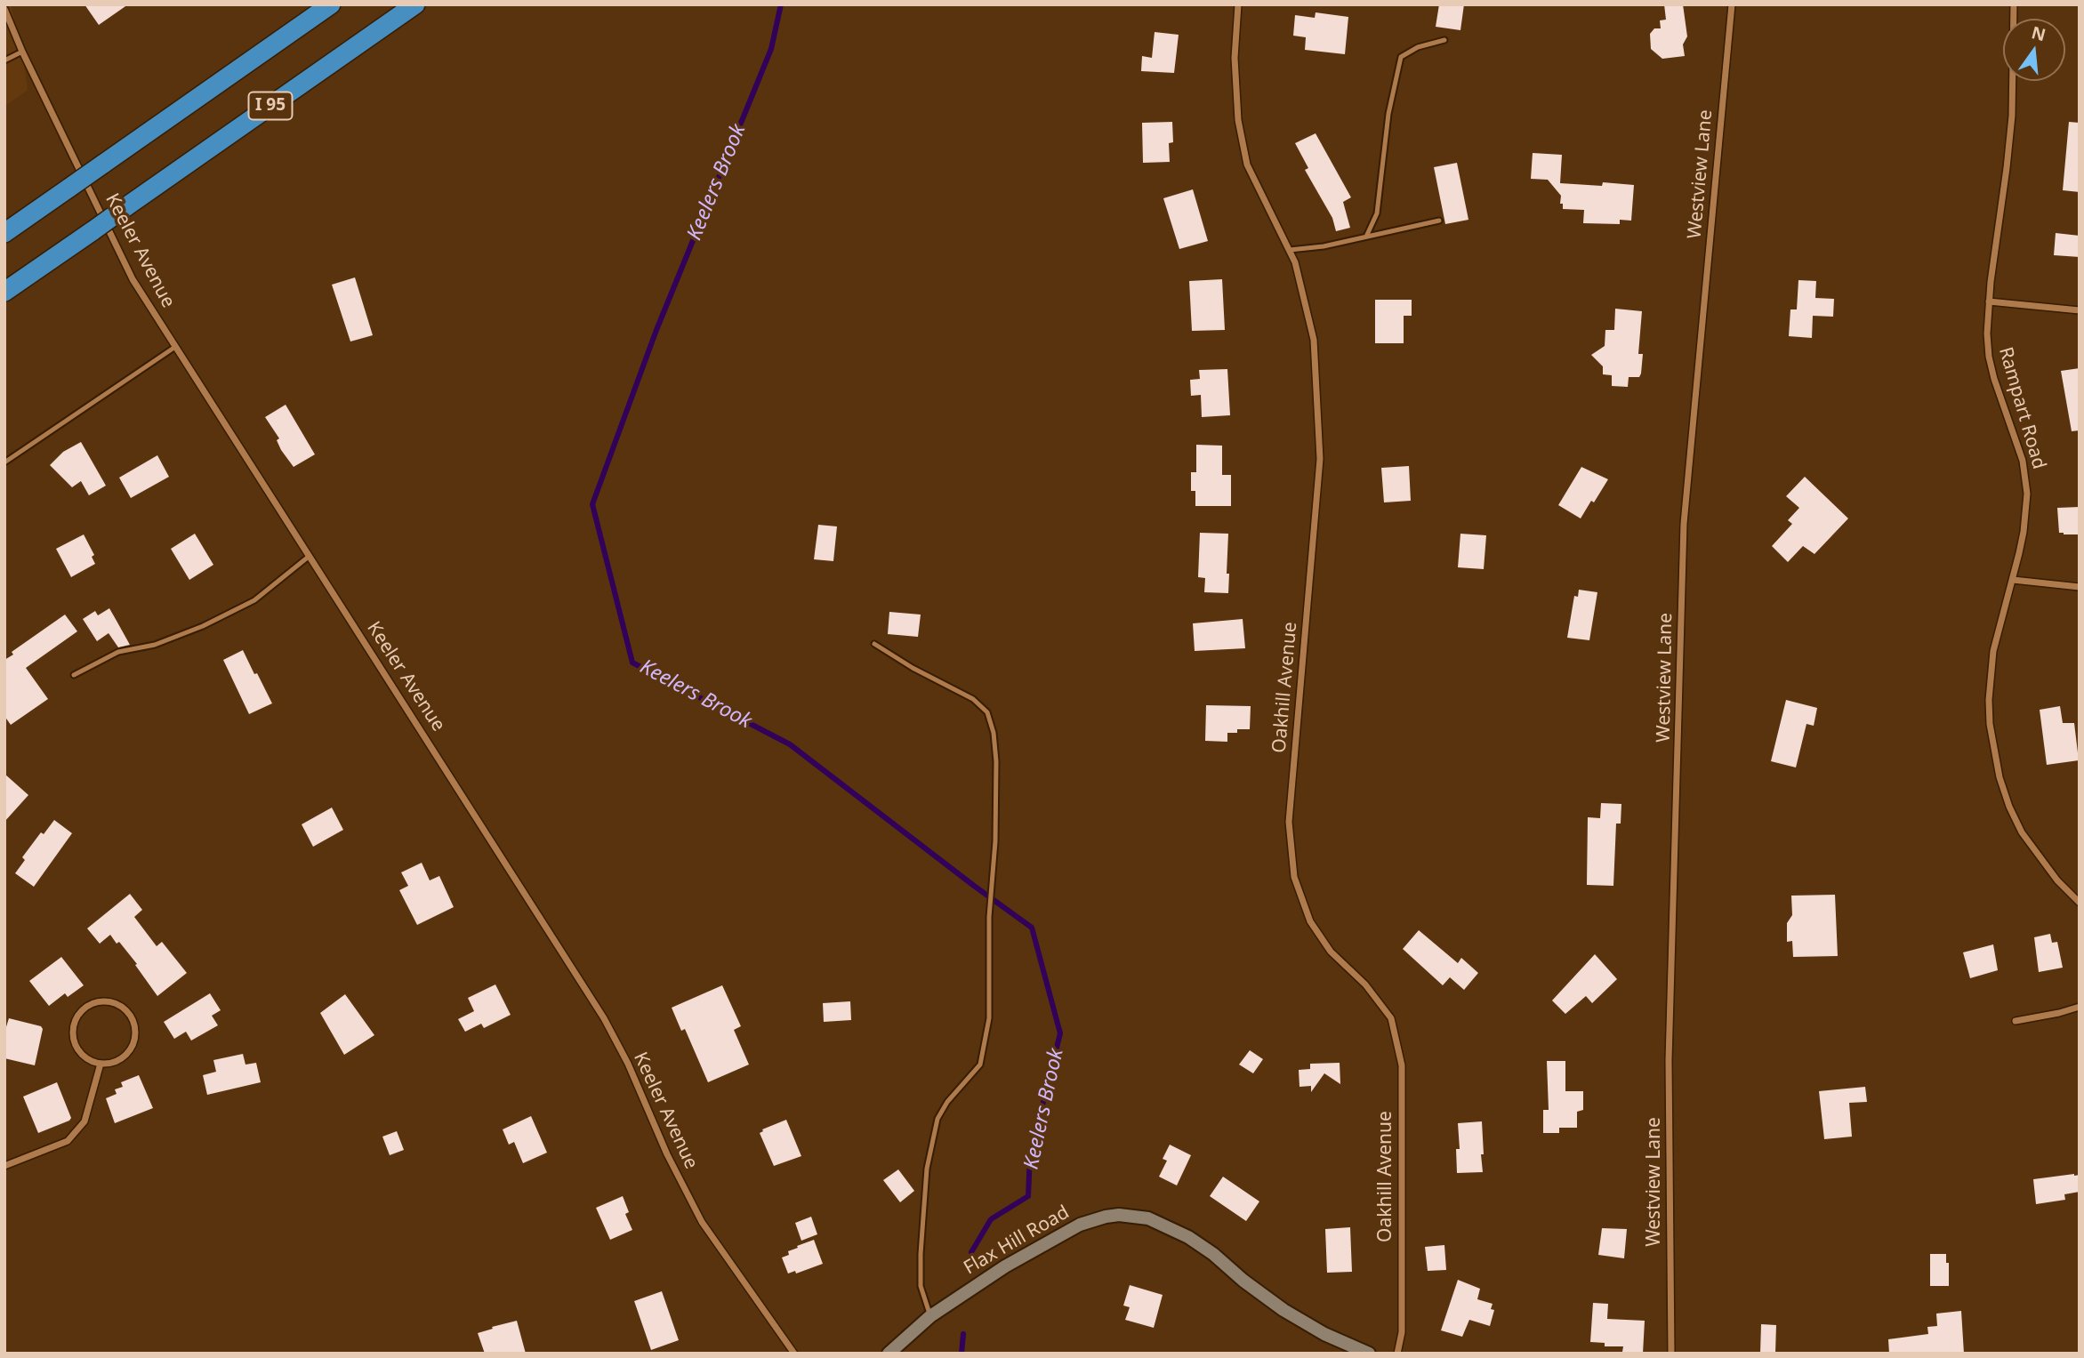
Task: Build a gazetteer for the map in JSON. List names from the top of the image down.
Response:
{
  "streets": {
    "highway": ["I 95"],
    "main road": ["Flax Hill Road"],
    "street": [
      "Westview Lane",
      "Keeler Avenue",
      "Rampart Road",
      "Oakhill Avenue"
    ]
  },
  "water": ["Keelers Brook"],
  "north": "top"
}
